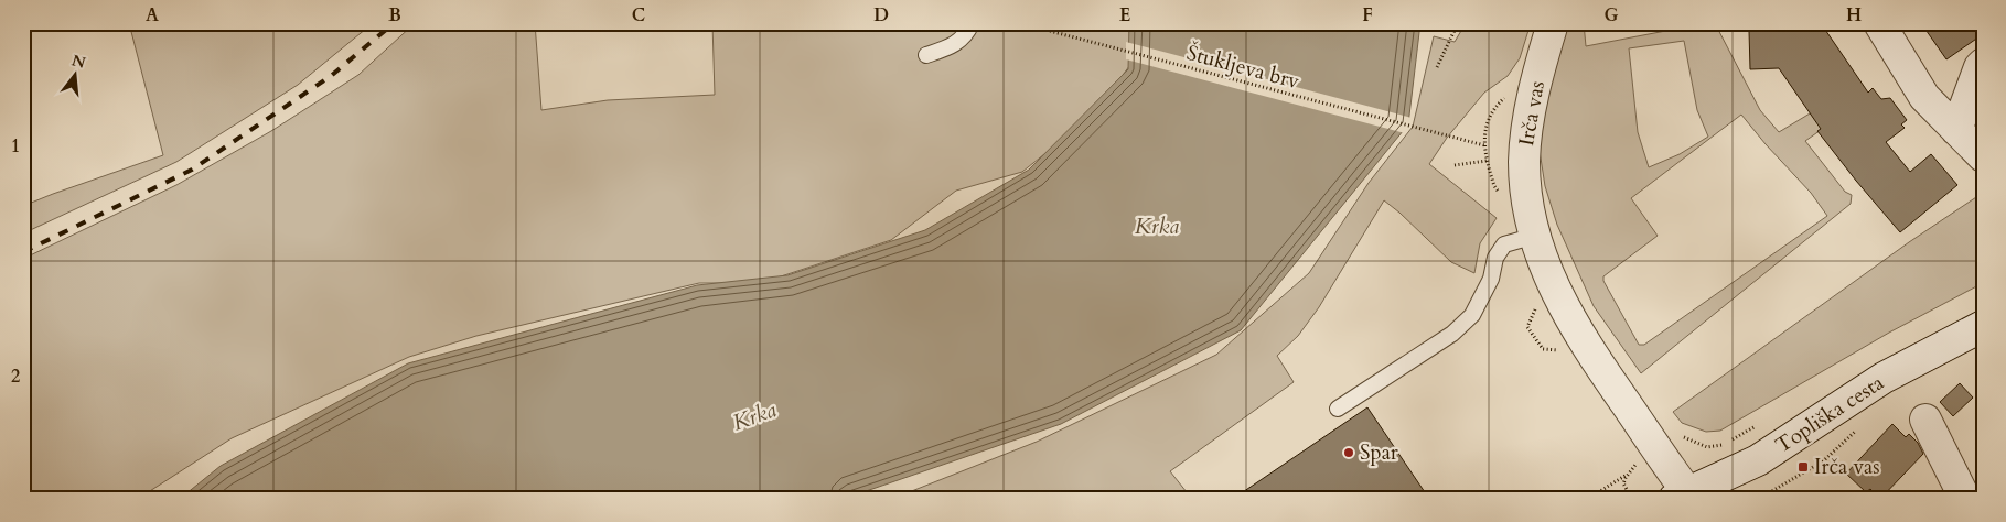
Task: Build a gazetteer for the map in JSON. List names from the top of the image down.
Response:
{
  "streets": {
    "street": ["Irča vas", "Topliška cesta"],
    "path": ["Štukljeva brv"]
  },
  "crossings": [
    ["Irča vas", "Topliška cesta"]
  ],
  "water": ["Krka"],
  "places": {
    "other": ["Spar"],
    "transit": ["Irča vas"]
  },
  "north": "top",
  "grid": {
    "columns": [
      "A",
      "B",
      "C",
      "D",
      "E",
      "F",
      "G",
      "H"
    ],
    "rows": ["1", "2"]
  }
}
